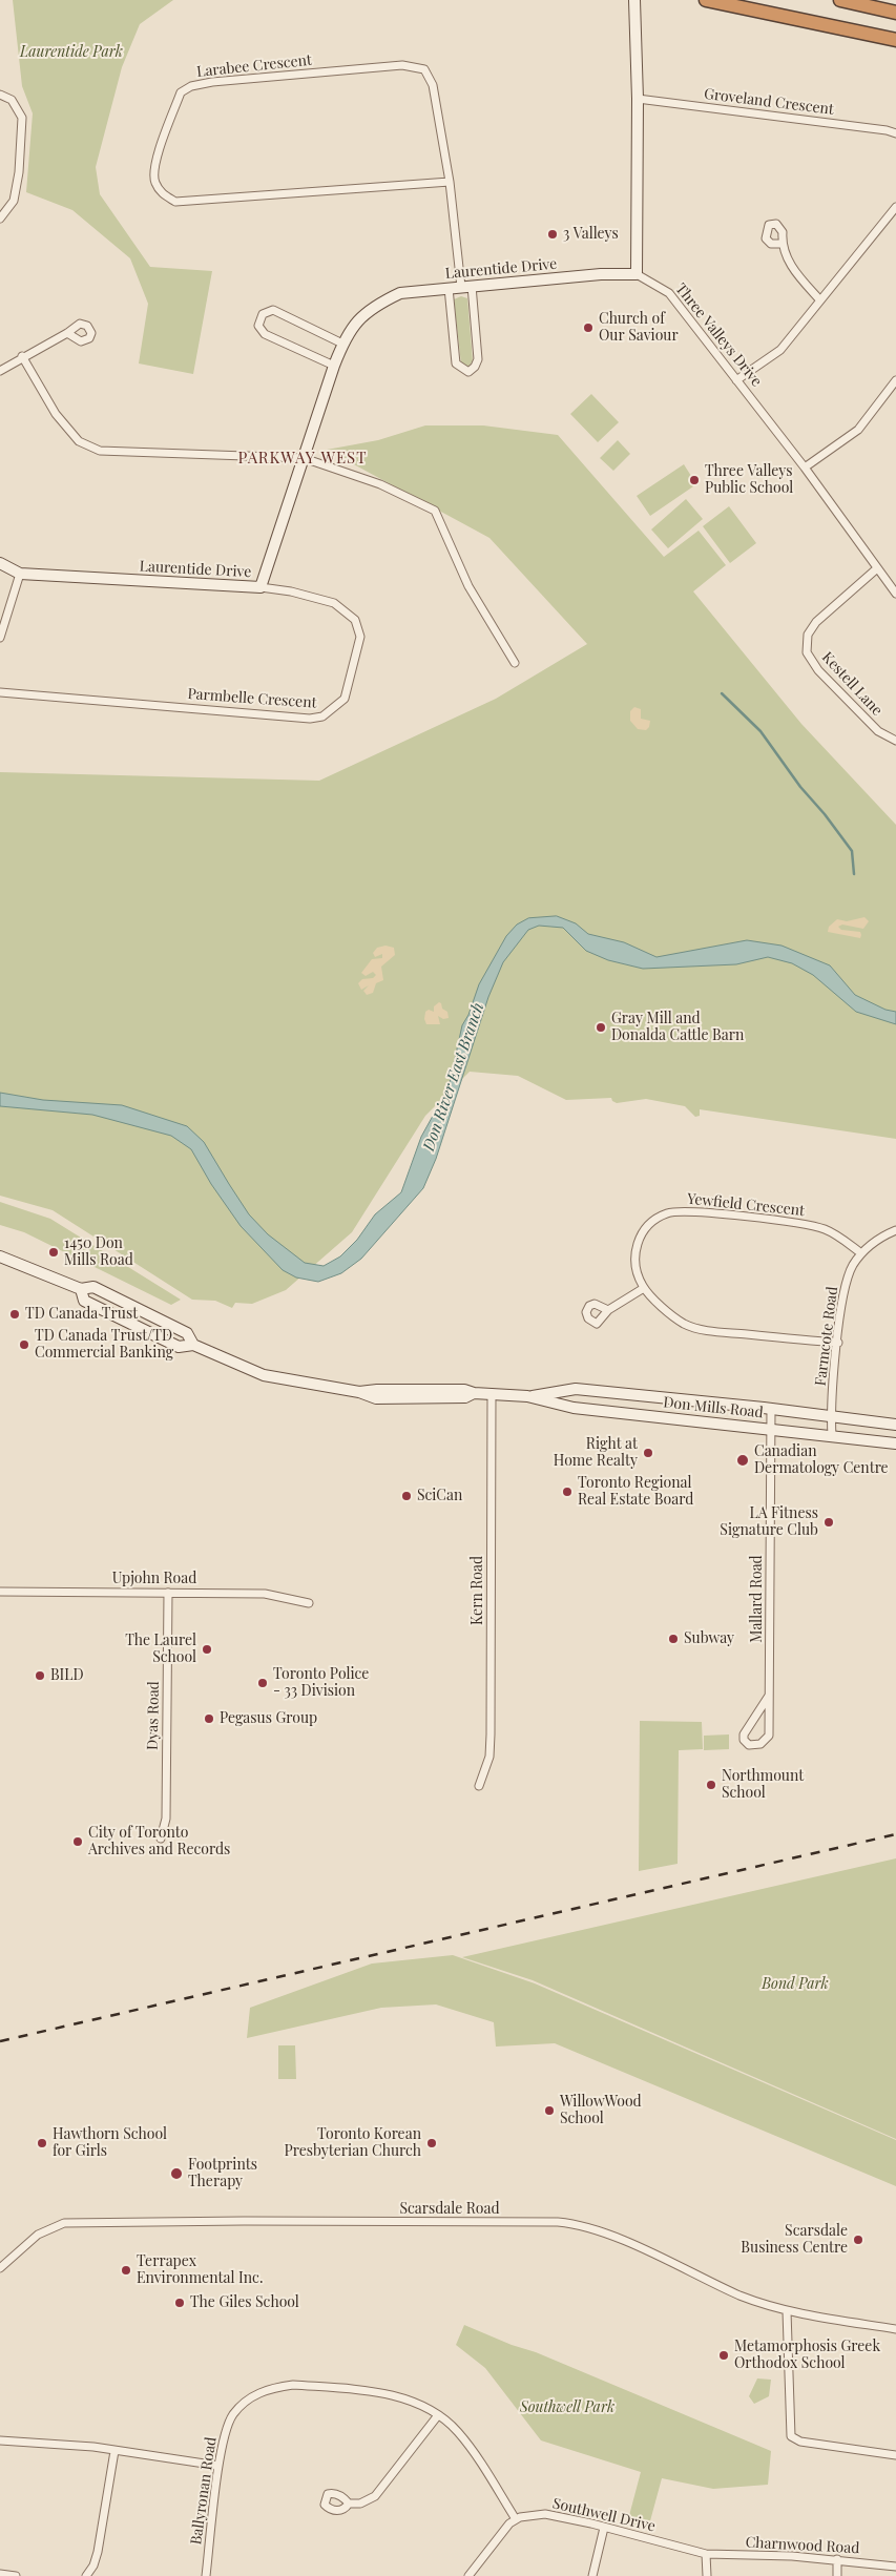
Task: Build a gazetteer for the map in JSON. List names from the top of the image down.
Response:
{
  "streets": {
    "main road": ["Laurentide Drive", "Don Mills Road"],
    "street": [
      "Larabee Crescent",
      "Groveland Crescent",
      "Three Valleys Drive",
      "Kestell Lane",
      "Parmbelle Crescent",
      "Yewfield Crescent",
      "Farmcote Road",
      "Upjohn Road",
      "Kern Road",
      "Mallard Road",
      "Dyas Road",
      "Scarsdale Road",
      "Ballyronan Road",
      "Southwell Drive",
      "Charnwood Road"
    ]
  },
  "crossings": [
    ["Larabee Crescent", "Laurentide Drive"],
    ["Laurentide Drive", "Three Valleys Drive"],
    ["Laurentide Drive", "Parmbelle Crescent"],
    ["Three Valleys Drive", "Kestell Lane"],
    ["Yewfield Crescent", "Farmcote Road"],
    ["Farmcote Road", "Don Mills Road"],
    ["Don Mills Road", "Kern Road"],
    ["Don Mills Road", "Mallard Road"],
    ["Upjohn Road", "Dyas Road"],
    ["Ballyronan Road", "Southwell Drive"],
    ["Southwell Drive", "Charnwood Road"]
  ],
  "districts": ["PARKWAY WEST"],
  "water": ["Don River East Branch"],
  "parks": ["Laurentide Park", "Bond Park", "Southwell Park"],
  "places": [
    "3 Valleys",
    "Church of Our Saviour",
    "Three Valleys Public School",
    "Gray Mill and Donalda Cattle Barn",
    "1450 Don Mills Road",
    "TD Canada Trust",
    "TD Canada Trust/TD Commercial Banking",
    "Right at Home Realty",
    "Canadian Dermatology Centre",
    "Toronto Regional Real Estate Board",
    "SciCan",
    "LA Fitness Signature Club",
    "Subway",
    "The Laurel School",
    "BILD",
    "Toronto Police - 33 Division",
    "Pegasus Group",
    "Northmount School",
    "City of Toronto Archives and Records",
    "WillowWood School",
    "Hawthorn School for Girls",
    "Toronto Korean Presbyterian Church",
    "Footprints Therapy",
    "Scarsdale Business Centre",
    "Terrapex Environmental Inc.",
    "The Giles School",
    "Metamorphosis Greek Orthodox School"
  ]
}
